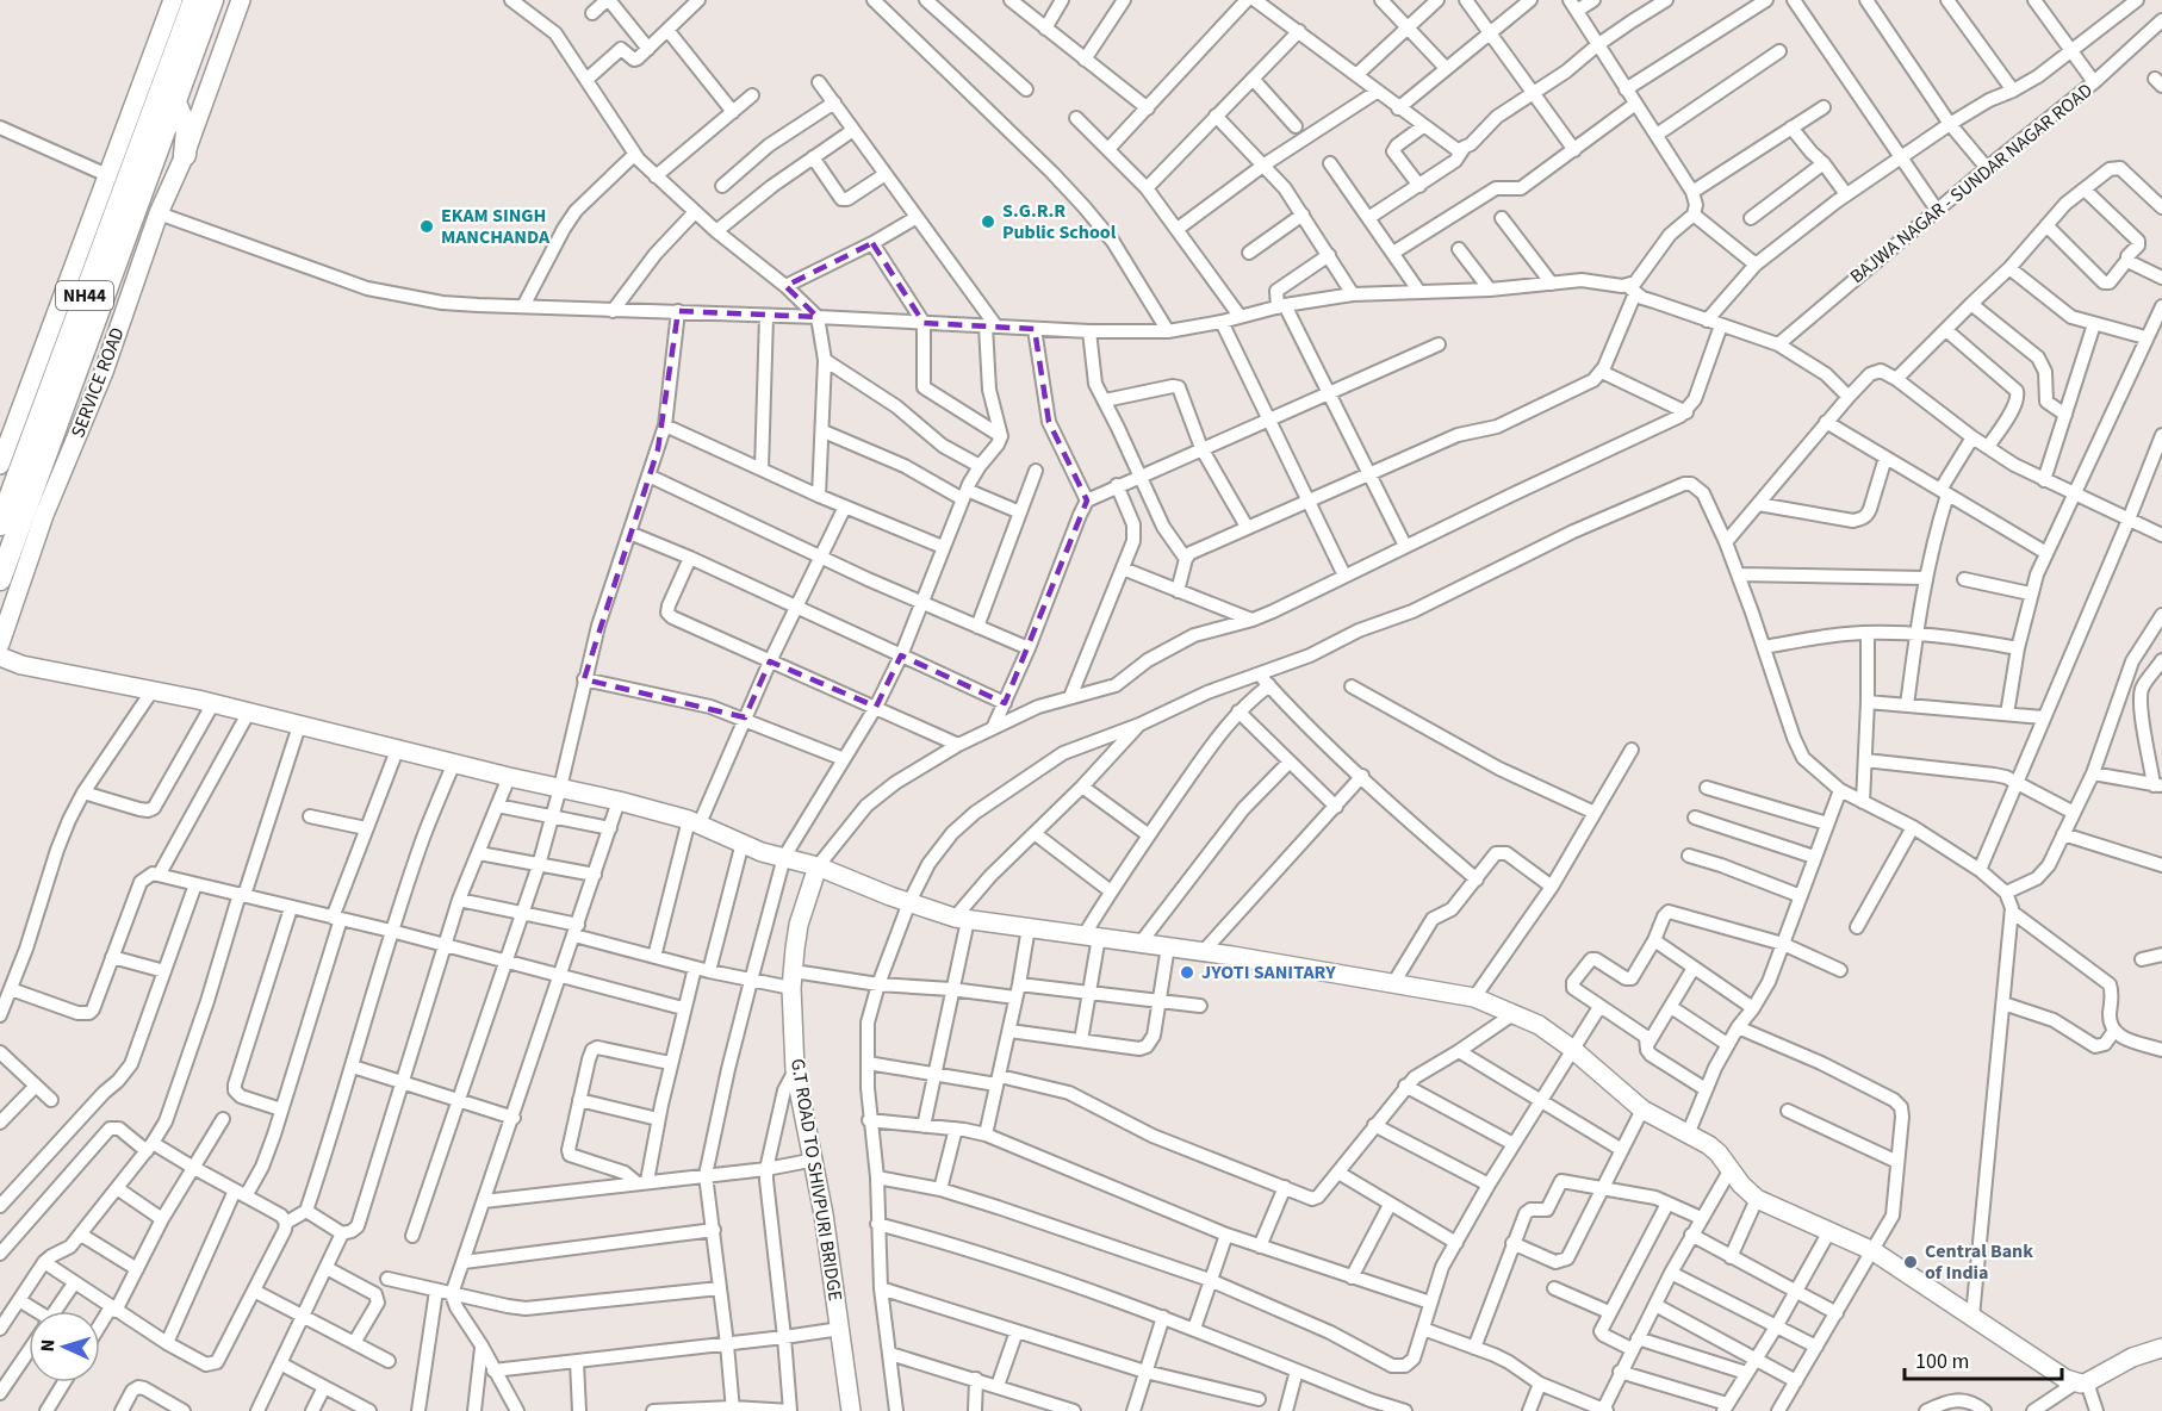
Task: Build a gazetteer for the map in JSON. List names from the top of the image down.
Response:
{
  "streets": {
    "highway": ["NH44"],
    "street": ["BAJWA NAGAR - SUNDAR NAGAR ROAD", "SERVICE ROAD", "G.T ROAD TO SHIVPURI BRIDGE"]
  },
  "places": [
    "S.G.R.R Public School",
    "EKAM SINGH MANCHANDA",
    "JYOTI SANITARY",
    "Central Bank of India"
  ],
  "scale_bar": "100 m",
  "north": "left"
}
